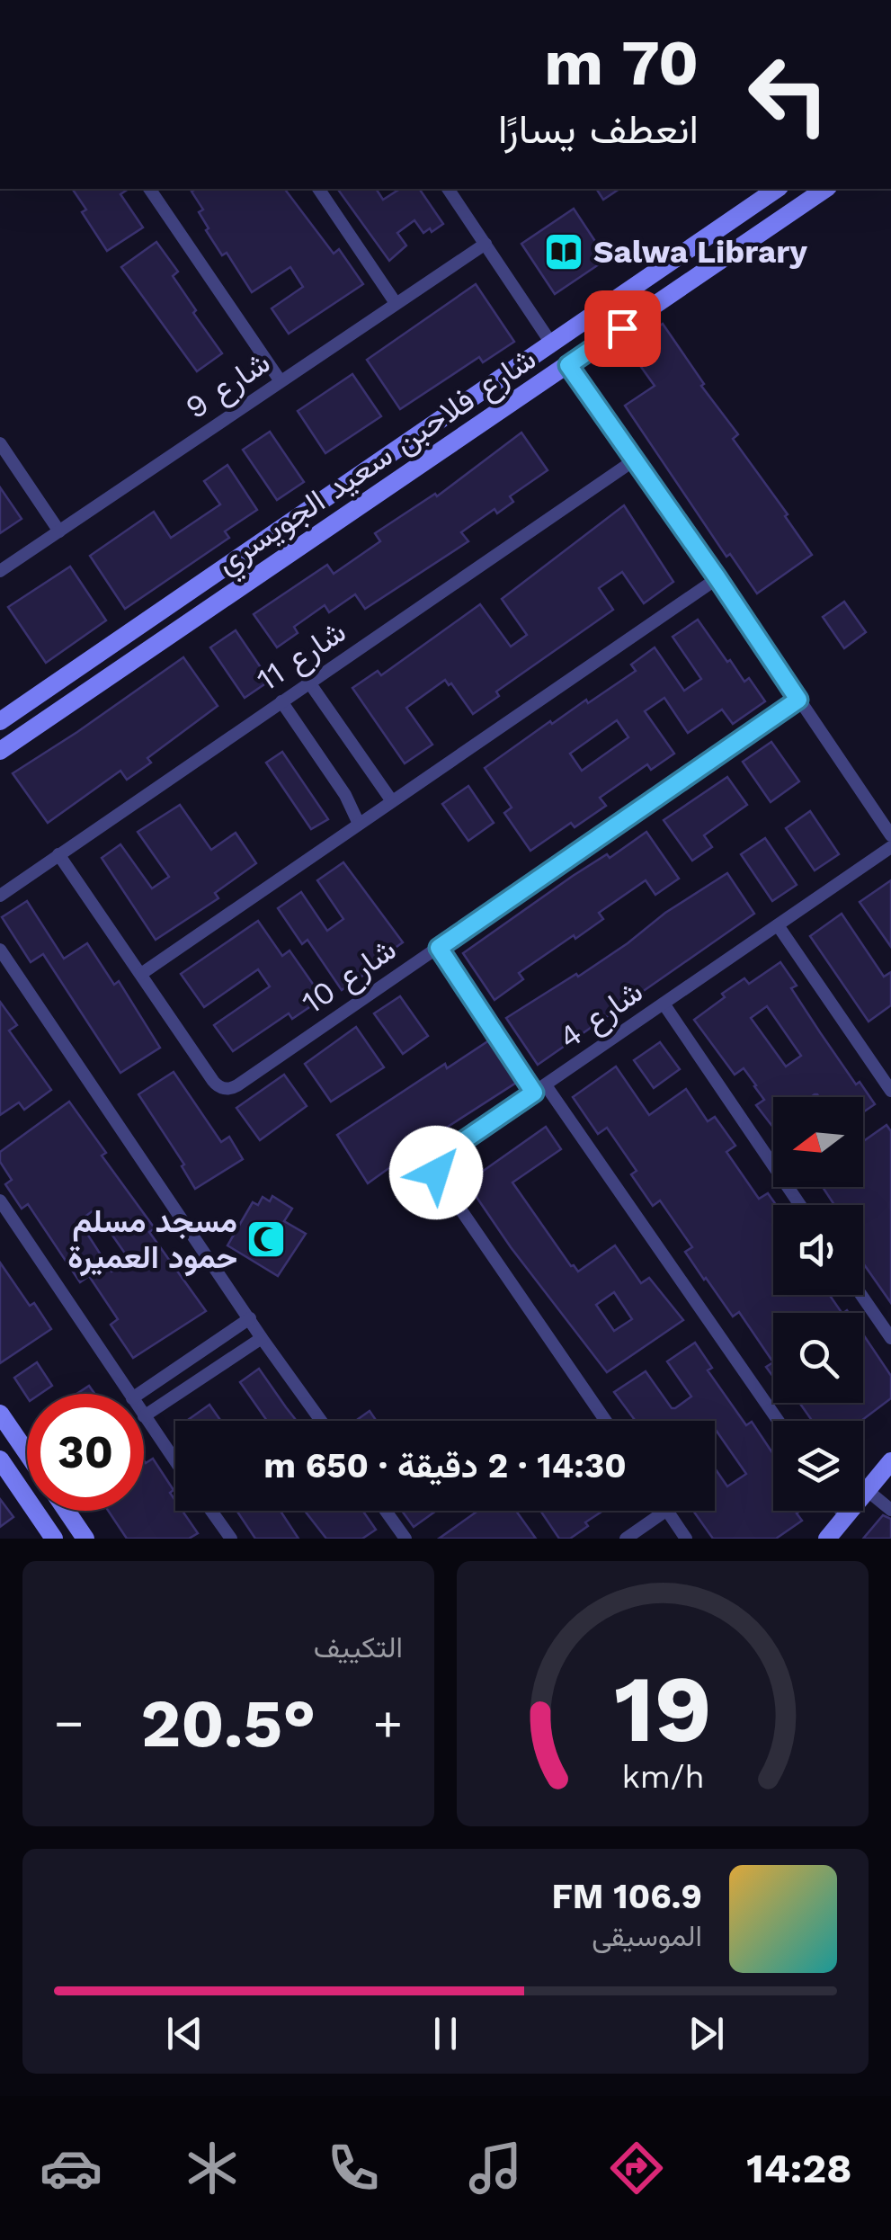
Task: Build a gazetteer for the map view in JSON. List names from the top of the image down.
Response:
{
  "streets": {
    "street": [
      "شارع 9",
      "شارع فلاحبن سعيد الجويسري",
      "شارع 11",
      "شارع 10",
      "شارع 4"
    ]
  },
  "crossings": [
    ["شارع 11", "شارع 10"]
  ],
  "places": {
    "library": ["Salwa Library"],
    "mosque": ["مسجد مسلم حمود العميرة"]
  },
  "north": "left",
  "page": {
    "turn": ["70 m", "انعطف يسارًا"],
    "limit": "30",
    "trip": "14:30 · 2 دقيقة · 650 m",
    "tile": "التكييف",
    "heat": ["−", "20.5°", "+"],
    "song": ["106.9 FM", "الموسيقى"],
    "tabs": "14:28",
    "gauge": ["19", "km/h"]
  }
}
